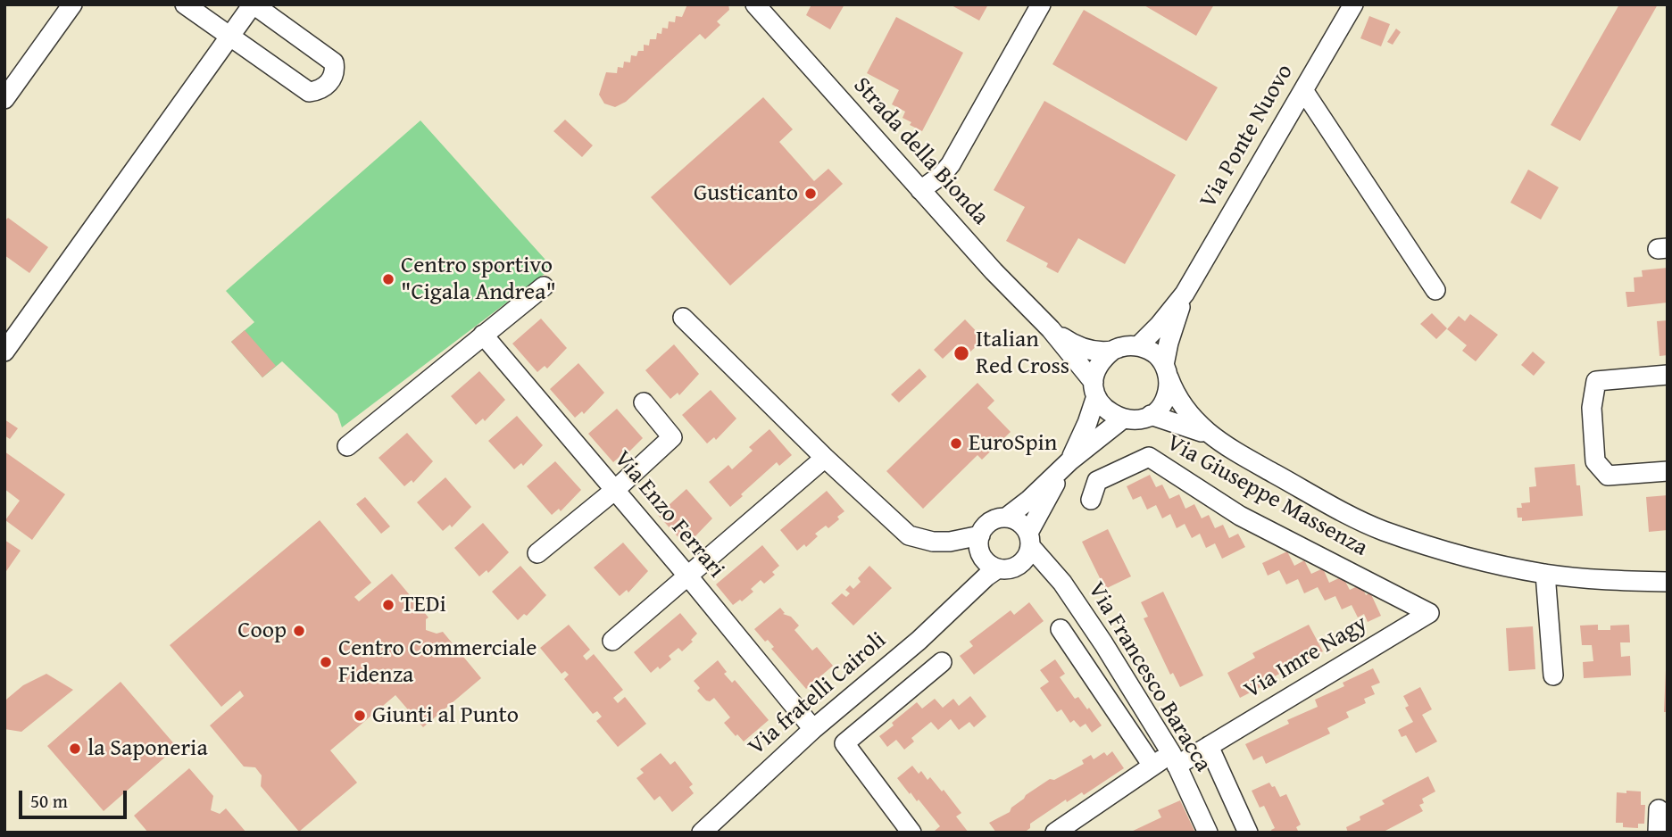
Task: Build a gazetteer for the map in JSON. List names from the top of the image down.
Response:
{
  "streets": {
    "street": [
      "Via Ponte Nuovo",
      "Strada della Bionda",
      "Via Giuseppe Massenza",
      "Via Enzo Ferrari",
      "Via Imre Nagy",
      "Via Francesco Baracca",
      "Via fratelli Cairoli"
    ]
  },
  "crossings": [
    ["Via Ponte Nuovo", "Strada della Bionda"],
    ["Via Giuseppe Massenza", "Via Imre Nagy"],
    ["Via Enzo Ferrari", "Via fratelli Cairoli"],
    ["Via Imre Nagy", "Via Francesco Baracca"],
    ["Via Francesco Baracca", "Via fratelli Cairoli"]
  ],
  "places": [
    "Gusticanto",
    "Centro sportivo \"Cigala Andrea\"",
    "Italian Red Cross",
    "EuroSpin",
    "TEDi",
    "Coop",
    "Centro Commerciale Fidenza",
    "Giunti al Punto",
    "la Saponeria"
  ],
  "scale_bar": "50 m"
}
